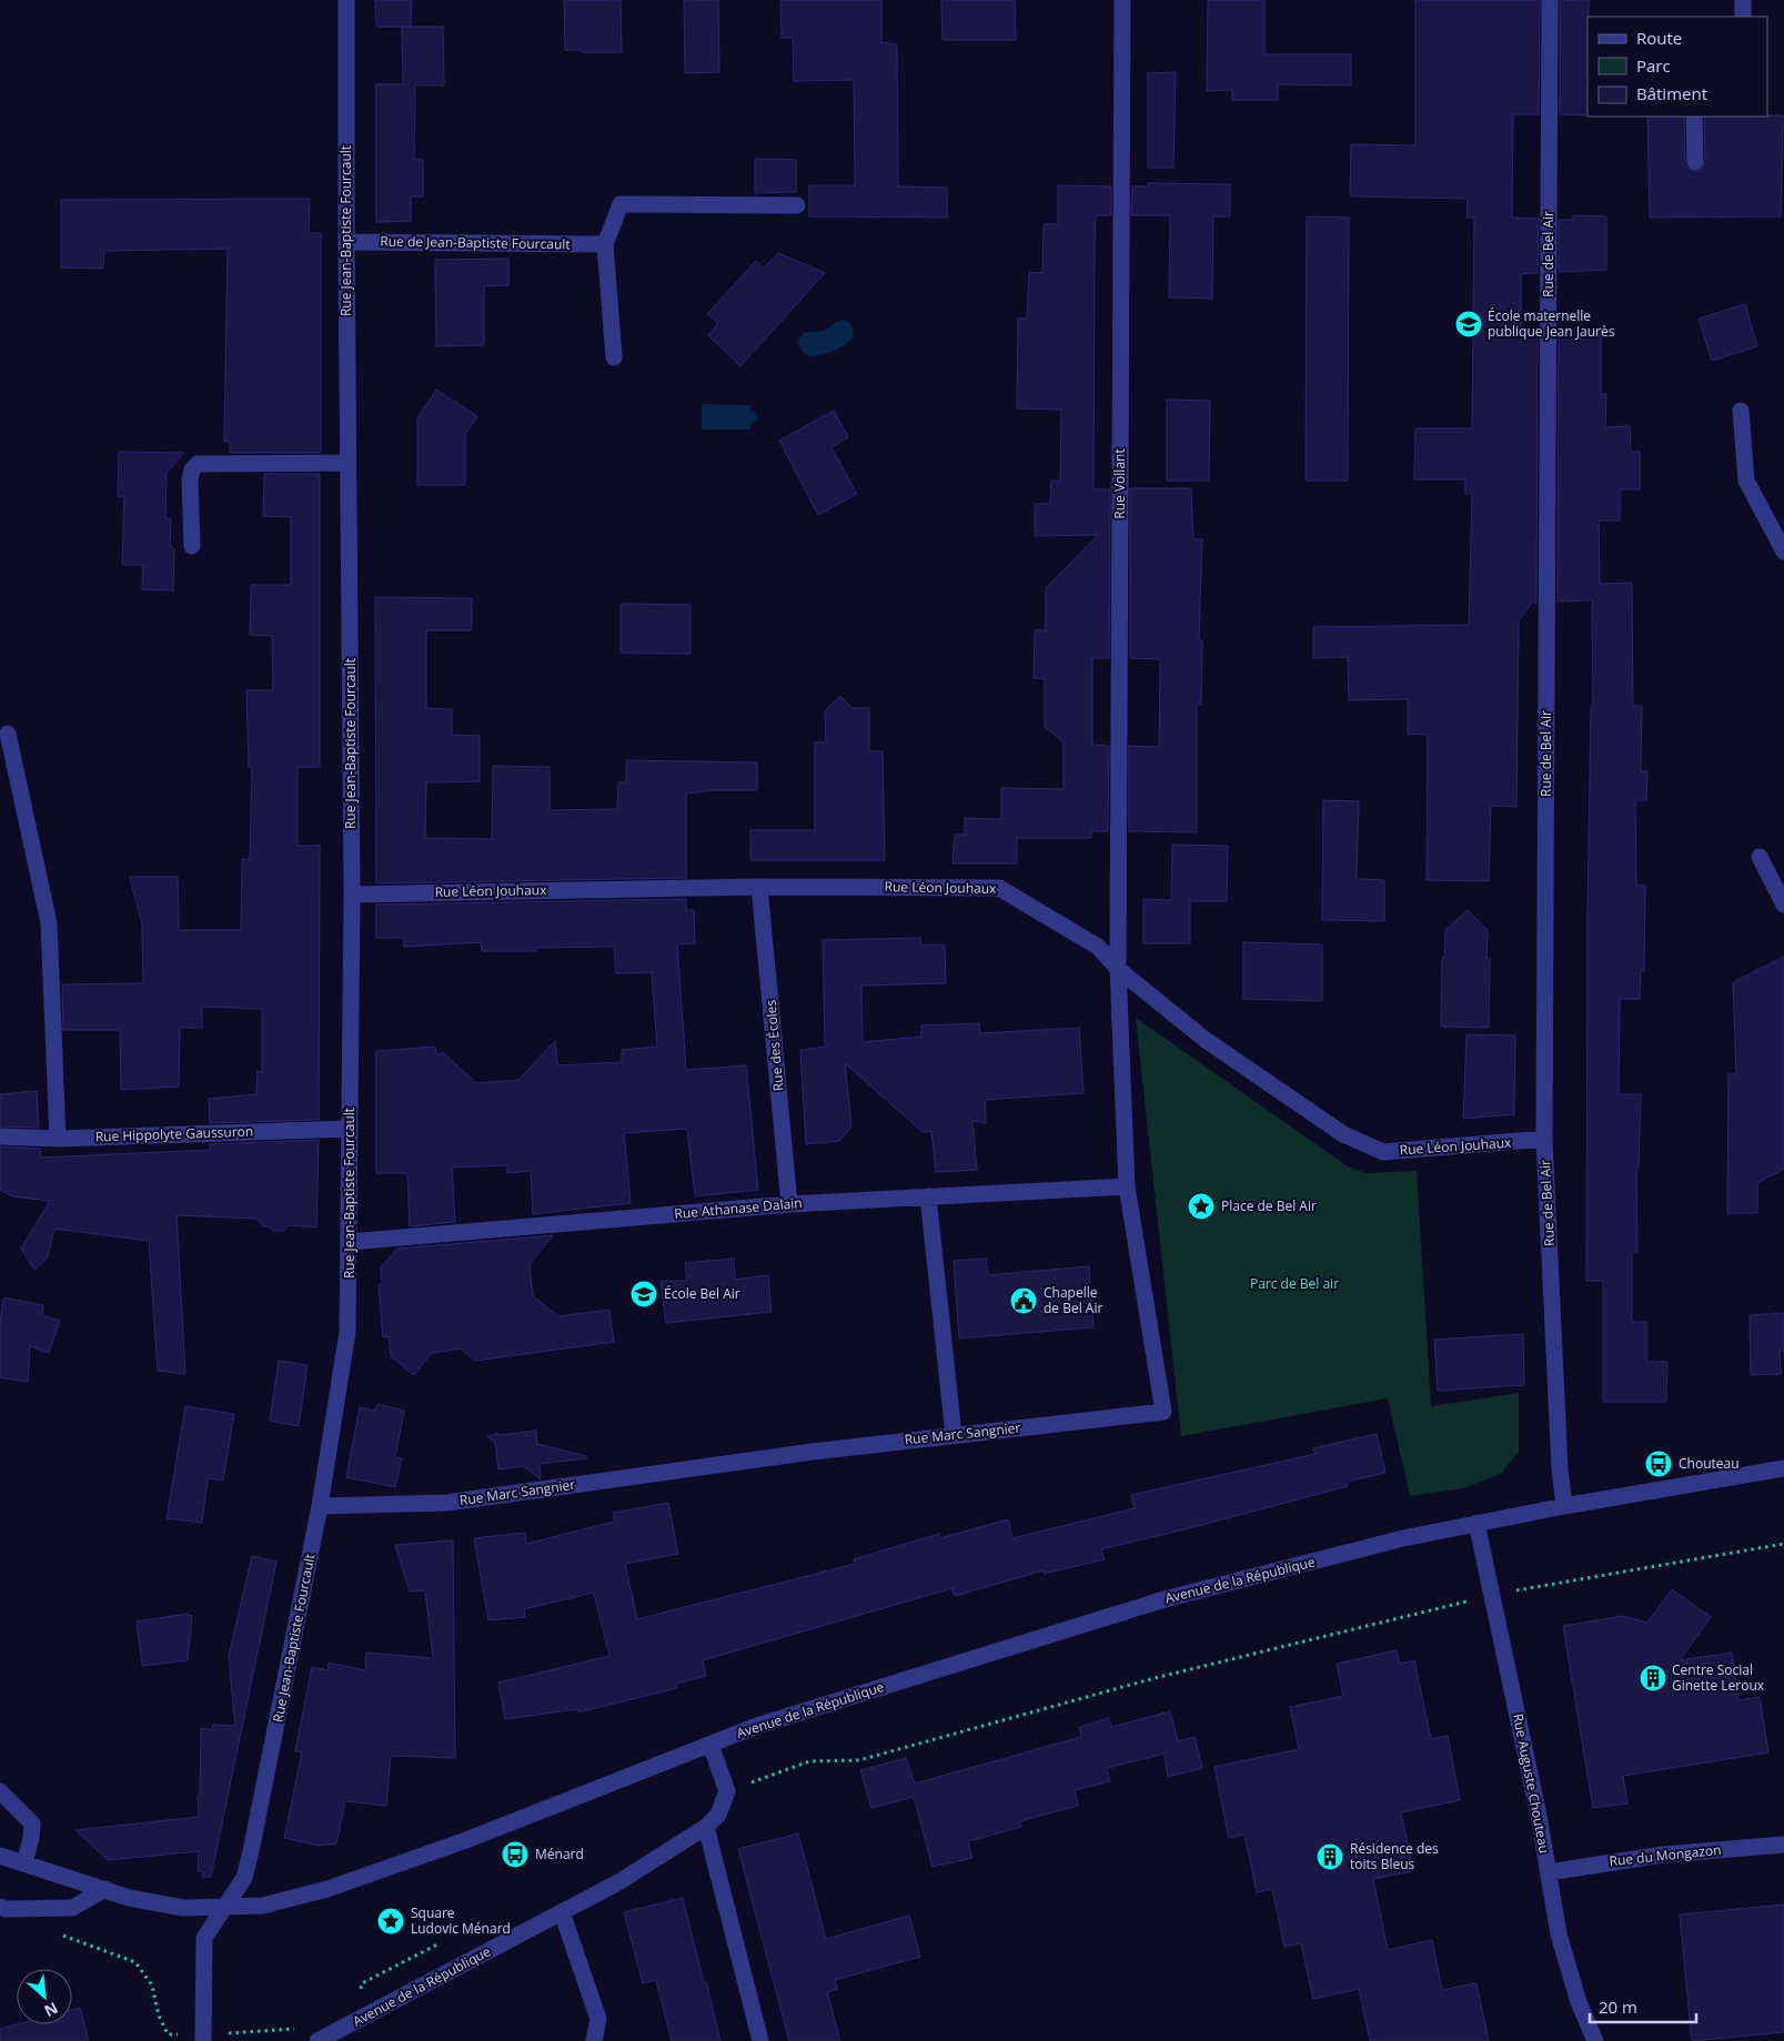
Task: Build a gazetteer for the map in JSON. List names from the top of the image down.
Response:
{
  "streets": {
    "street": [
      "Rue Jean-Baptiste Fourcault",
      "Rue de Jean-Baptiste Fourcault",
      "Rue de Bel Air",
      "Rue Vollant",
      "Rue Léon Jouhaux",
      "Rue des Écoles",
      "Rue Hippolyte Gaussuron",
      "Rue Athanase Dalain",
      "Rue Marc Sangnier",
      "Avenue de la République",
      "Rue Auguste Chouteau",
      "Rue du Mongazon"
    ]
  },
  "crossings": [
    ["Rue Jean-Baptiste Fourcault", "Rue de Jean-Baptiste Fourcault"],
    ["Rue Jean-Baptiste Fourcault", "Rue Léon Jouhaux"],
    ["Rue Jean-Baptiste Fourcault", "Rue Hippolyte Gaussuron"],
    ["Rue Jean-Baptiste Fourcault", "Rue Athanase Dalain"],
    ["Rue Jean-Baptiste Fourcault", "Rue Marc Sangnier"],
    ["Rue Jean-Baptiste Fourcault", "Avenue de la République"],
    ["Rue de Bel Air", "Rue Léon Jouhaux"],
    ["Rue de Bel Air", "Avenue de la République"],
    ["Rue Vollant", "Rue Léon Jouhaux"],
    ["Rue Vollant", "Rue Marc Sangnier"],
    ["Rue Léon Jouhaux", "Rue des Écoles"],
    ["Rue Léon Jouhaux", "Rue Marc Sangnier"],
    ["Rue des Écoles", "Rue Athanase Dalain"],
    ["Rue Athanase Dalain", "Rue Marc Sangnier"],
    ["Avenue de la République", "Rue Auguste Chouteau"],
    ["Rue Auguste Chouteau", "Rue du Mongazon"]
  ],
  "parks": ["Parc de Bel air"],
  "places": {
    "school or university": ["École maternelle publique Jean Jaurès", "École Bel Air"],
    "place": ["Place de Bel Air", "Square Ludovic Ménard"],
    "public building": ["Chapelle de Bel Air"],
    "bus stop": ["Chouteau", "Ménard"],
    "building": ["Centre Social Ginette Leroux", "Résidence des toits Bleus"]
  },
  "legend": ["Route", "Parc", "Bâtiment"],
  "scale_bar": "20 m",
  "north": "bottom right"
}
